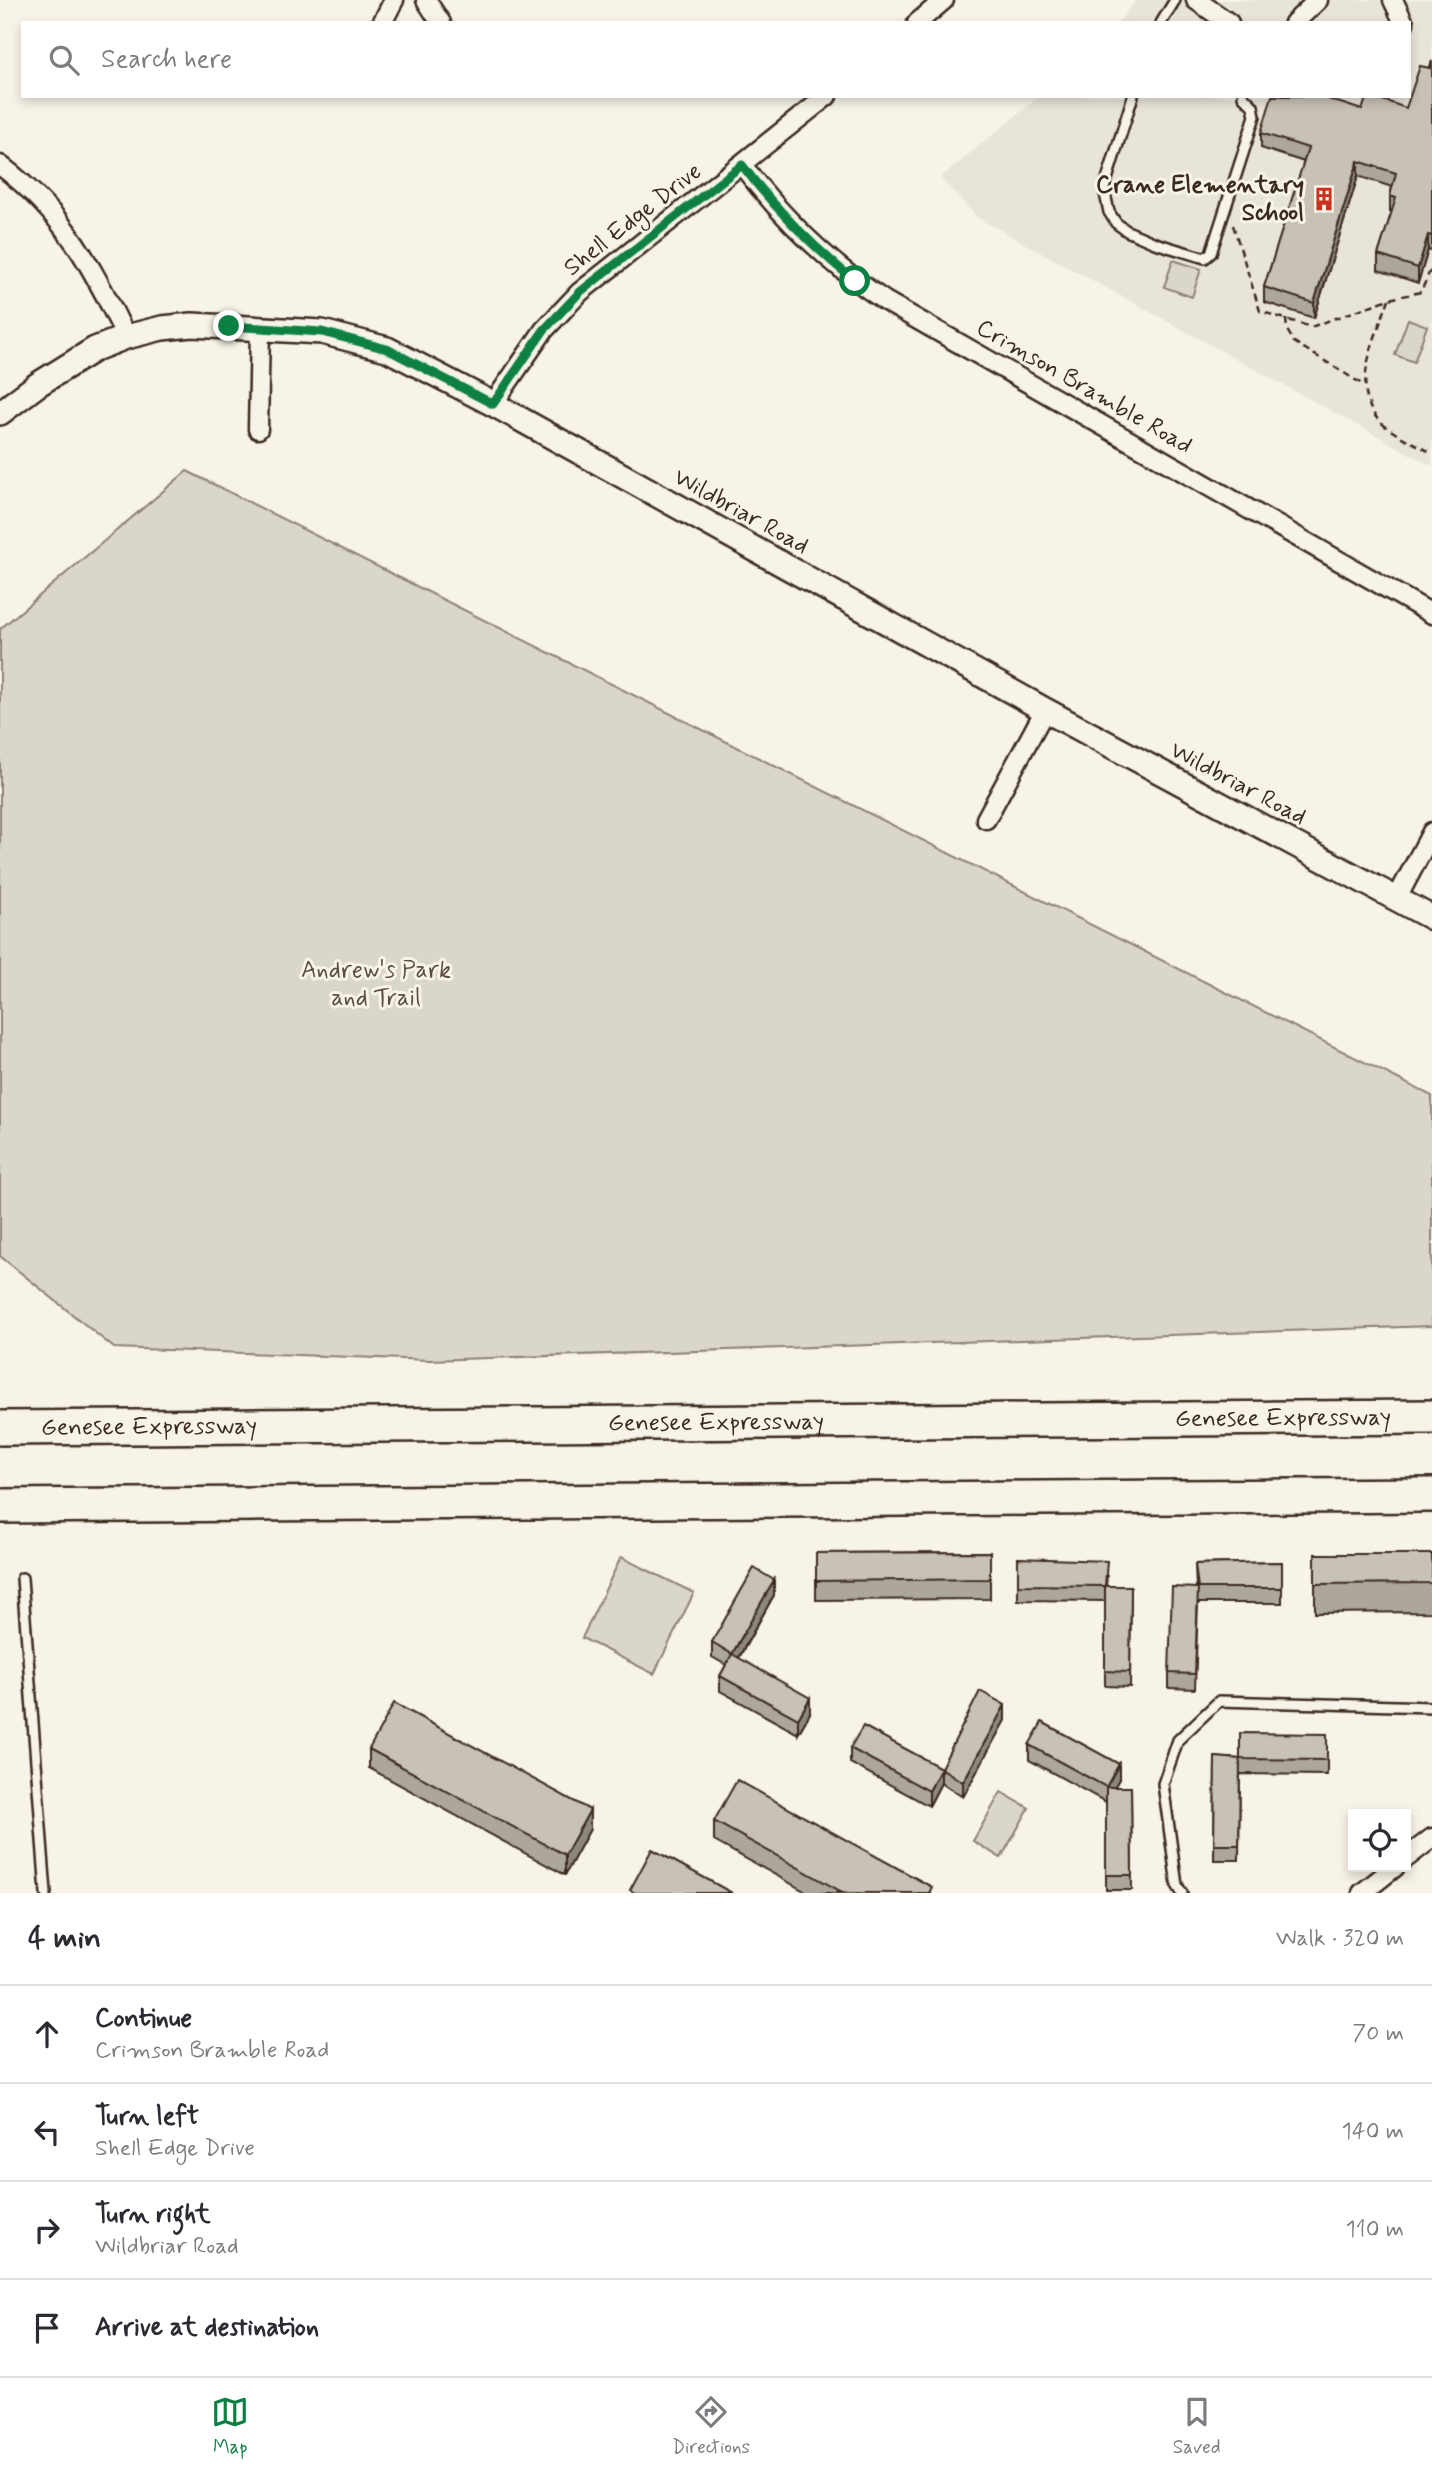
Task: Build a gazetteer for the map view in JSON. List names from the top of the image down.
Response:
{
  "streets": {
    "highway": ["Genesee Expressway"],
    "street": ["Shell Edge Drive", "Crimson Bramble Road", "Wildbriar Road"]
  },
  "crossings": [
    ["Shell Edge Drive", "Crimson Bramble Road"],
    ["Shell Edge Drive", "Wildbriar Road"]
  ],
  "parks": ["Andrew's Park and Trail"],
  "places": {
    "building": ["Crane Elementary School"]
  },
  "page": {
    "search": "Search here",
    "heading": ["4 min", "Walk · 320 m"],
    "list": [
      ["Continue", "Crimson Bramble Road", "70 m"],
      ["Turn left", "Shell Edge Drive", "140 m"],
      ["Turn right", "Wildbriar Road", "110 m"],
      "Arrive at destination"
    ],
    "nav": ["Map", "Directions", "Saved"]
  }
}
